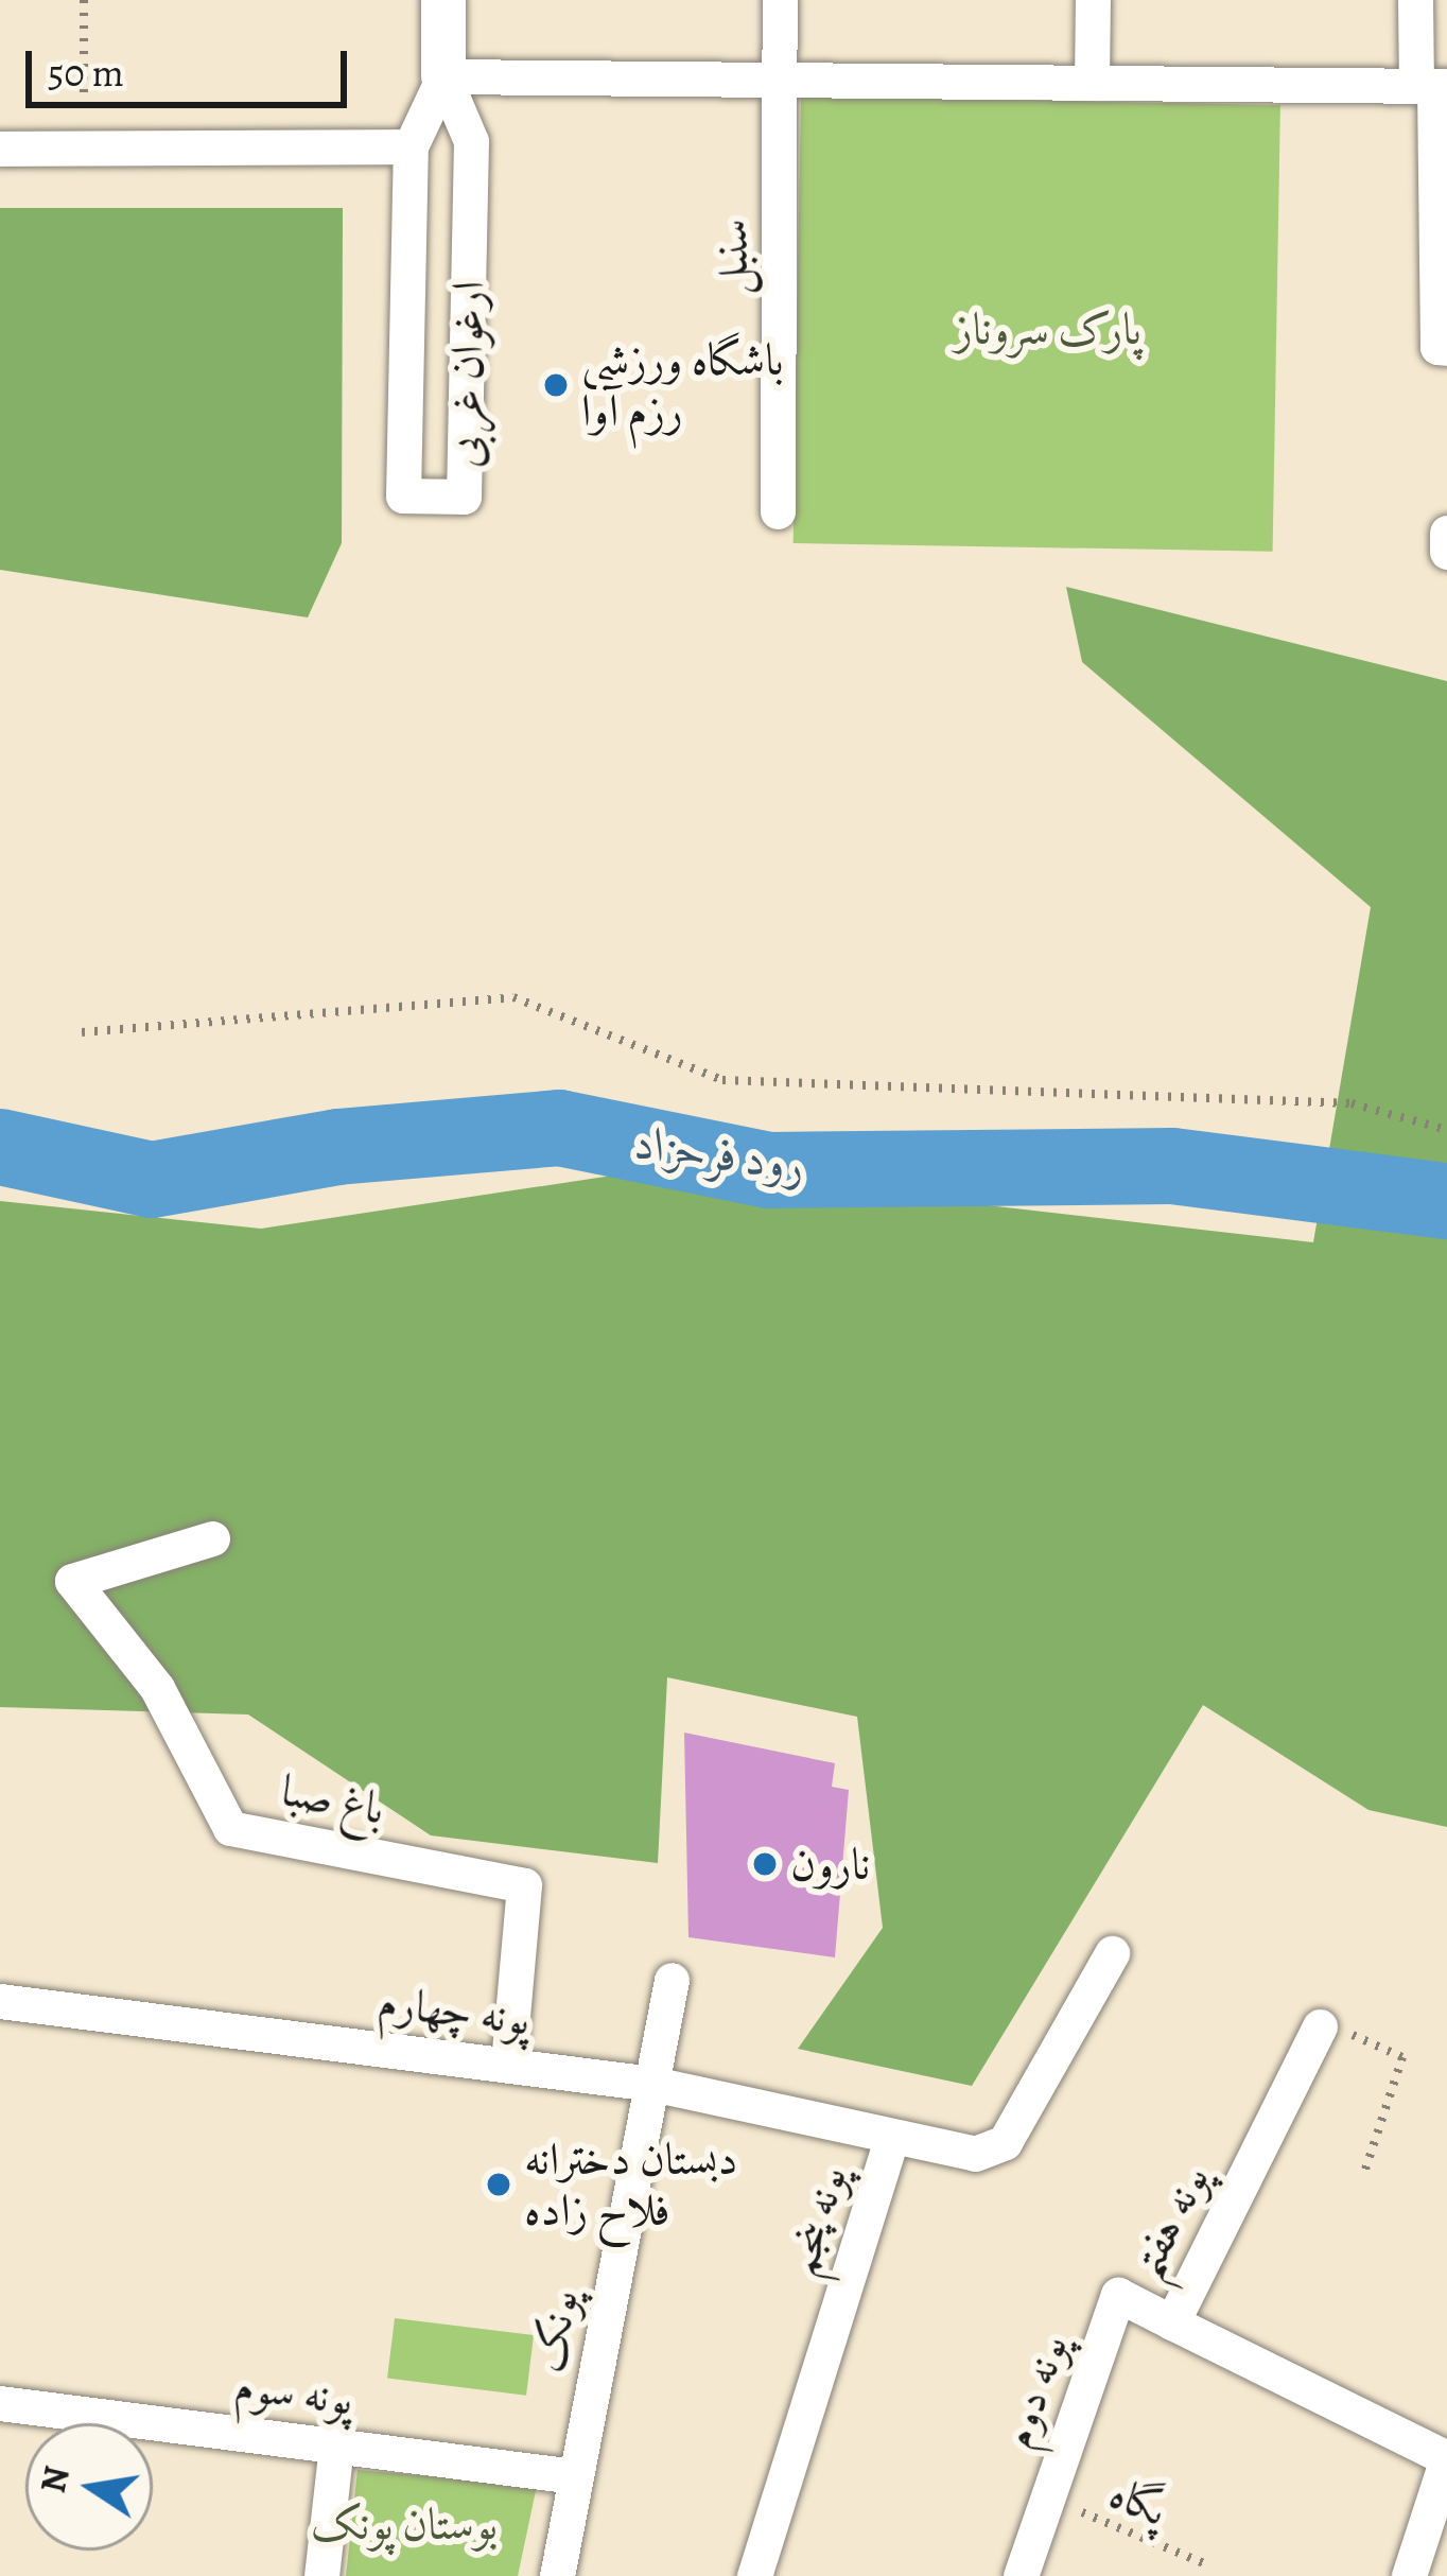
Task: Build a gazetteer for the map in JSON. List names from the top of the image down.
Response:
{
  "streets": {
    "street": [
      "سنبل",
      "ارغوان غربی",
      "باغ صبا",
      "پونه چهارم",
      "پونه پنجم",
      "پونه هفتم",
      "پونک",
      "پونه دوم",
      "پونه سوم"
    ],
    "path": ["پگاه"]
  },
  "crossings": [
    ["باغ صبا", "پونه چهارم"],
    ["پونه چهارم", "پونه پنجم"],
    ["پونه چهارم", "پونک"],
    ["پونه هفتم", "پونه دوم"],
    ["پونک", "پونه سوم"],
    ["پونه دوم", "پگاه"]
  ],
  "water": ["رود فرحزاد"],
  "parks": ["پارک سروناز", "بوستان پونک"],
  "places": ["باشگاه ورزشی رزم آوا", "نارون", "دبستان دخترانه فلاح زاده"],
  "scale_bar": "50 m",
  "north": "left"
}
